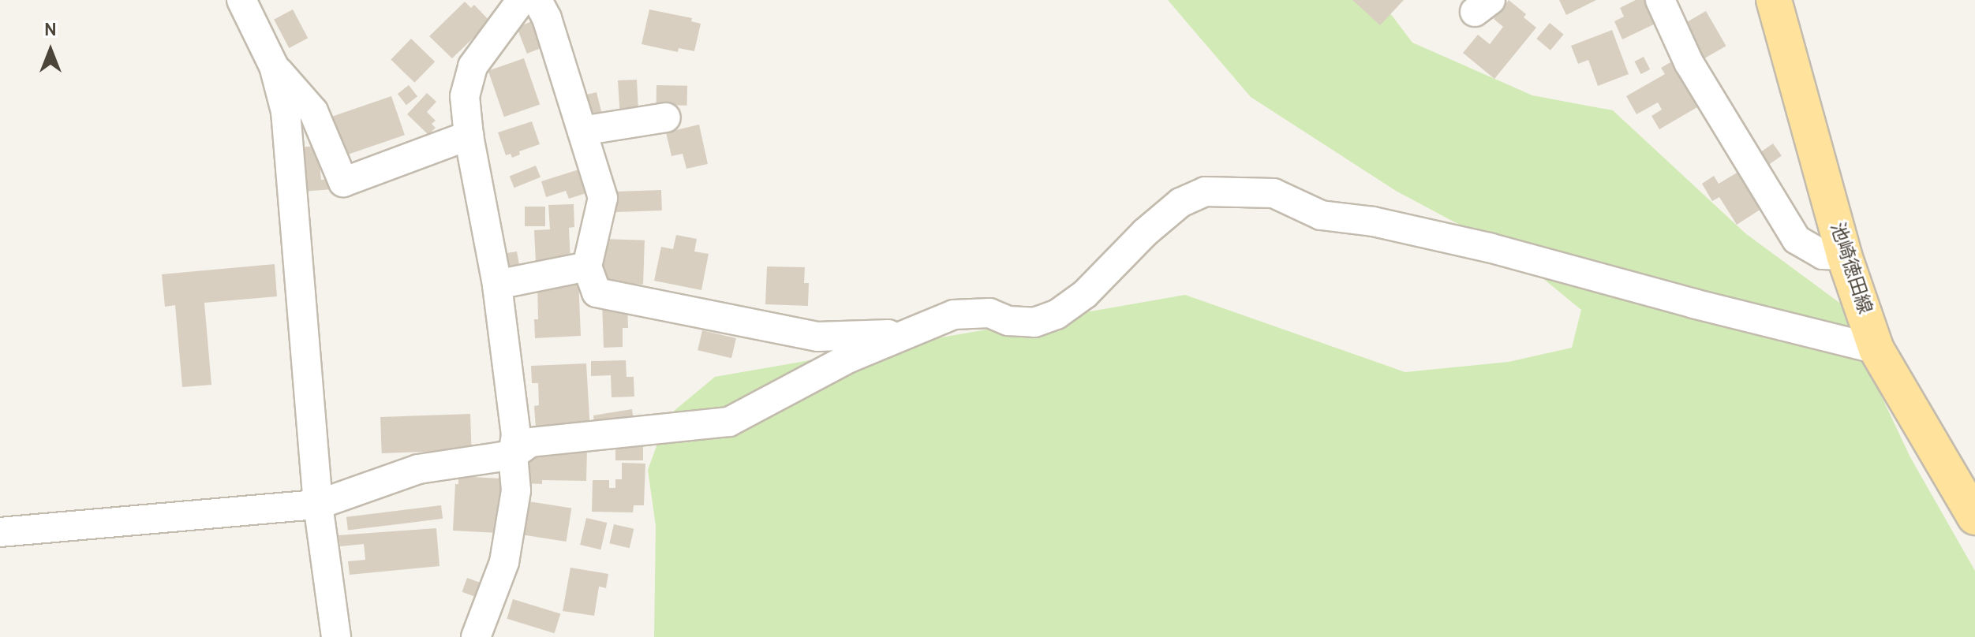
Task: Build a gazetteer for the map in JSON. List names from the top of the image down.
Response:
{
  "streets": {
    "main road": ["池崎徳田線"]
  },
  "north": "top"
}
